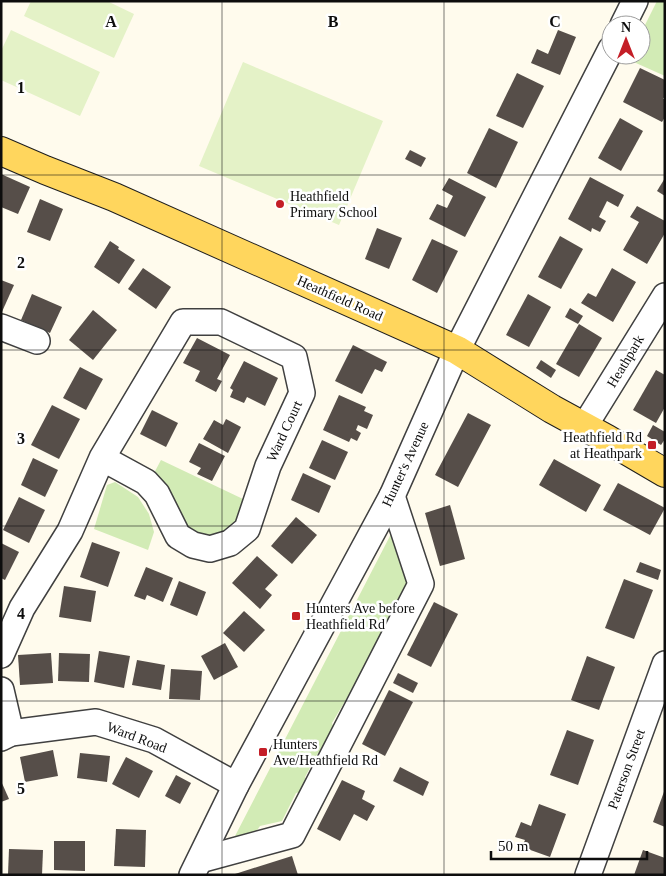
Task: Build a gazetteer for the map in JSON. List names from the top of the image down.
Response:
{
  "streets": {
    "main road": ["Heathfield Road"],
    "street": [
      "Heathpark",
      "Ward Court",
      "Hunter's Avenue",
      "Ward Road",
      "Paterson Street"
    ]
  },
  "crossings": [
    ["Heathfield Road", "Heathpark"],
    ["Heathfield Road", "Hunter's Avenue"],
    ["Hunter's Avenue", "Ward Road"]
  ],
  "places": {
    "other": ["Heathfield Primary School"],
    "transit": ["Heathfield Rd at Heathpark", "Hunters Ave before Heathfield Rd", "Hunters Ave/Heathfield Rd"]
  },
  "scale_bar": "50 m",
  "north": "top",
  "grid": {
    "columns": ["A", "B", "C"],
    "rows": [
      "1",
      "2",
      "3",
      "4",
      "5"
    ]
  }
}
